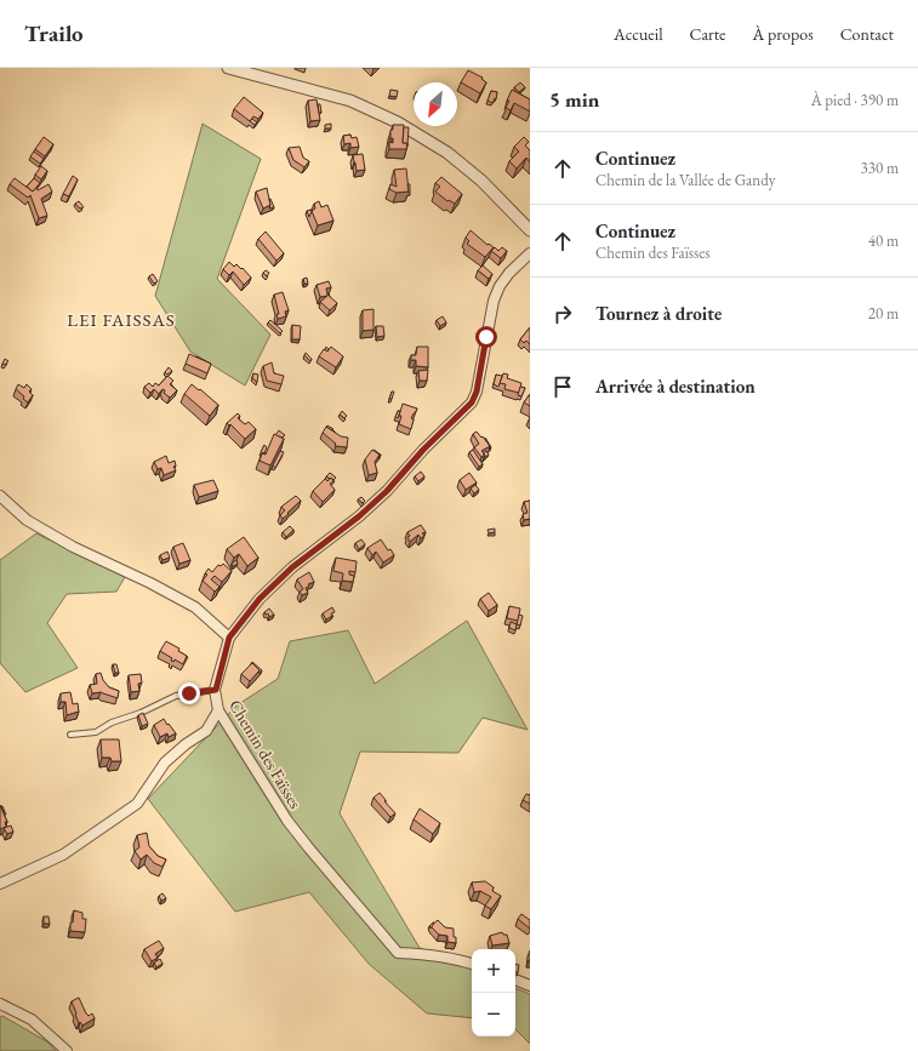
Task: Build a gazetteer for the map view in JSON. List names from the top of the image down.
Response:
{
  "streets": {
    "street": ["Chemin des Faïsses"]
  },
  "districts": ["LEI FAISSAS"],
  "north": "bottom left",
  "page": {
    "header": "Trailo",
    "nav": [
      "Accueil",
      "Carte",
      "À propos",
      "Contact"
    ],
    "heading": ["5 min", "À pied · 390 m"],
    "list": [
      ["Continuez", "Chemin de la Vallée de Gandy", "330 m"],
      ["Continuez", "Chemin des Faïsses", "40 m"],
      ["Tournez à droite", "20 m"],
      "Arrivée à destination"
    ],
    "map_buttons": ["+", "−"]
  }
}
